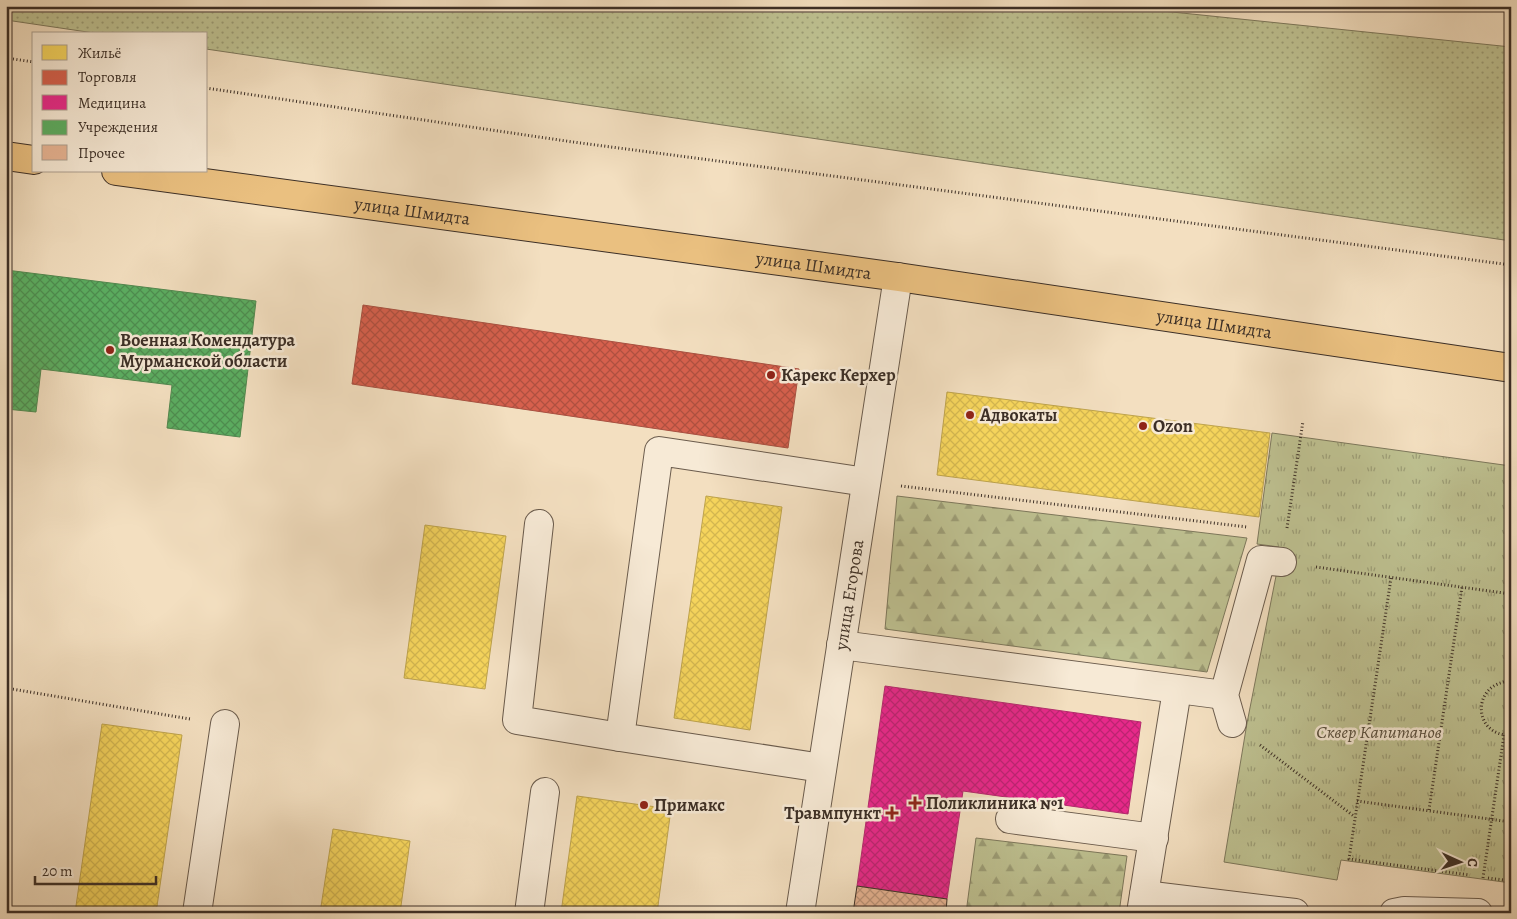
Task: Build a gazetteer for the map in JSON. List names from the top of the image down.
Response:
{
  "streets": {
    "main road": ["улица Шмидта"],
    "street": ["улица Егорова"]
  },
  "crossings": [
    ["улица Шмидта", "улица Егорова"]
  ],
  "parks": ["Сквер Капитанов"],
  "places": {
    "other": [
      "Военная Комендатура Мурманской области",
      "Карекс Керхер",
      "Адвокаты",
      "Ozon",
      "Примакс"
    ],
    "health": ["Поликлиника №1", "Травмпункт"]
  },
  "legend": [
    "Жильё",
    "Торговля",
    "Медицина",
    "Учреждения",
    "Прочее"
  ],
  "scale_bar": "20 m",
  "north": "right"
}
